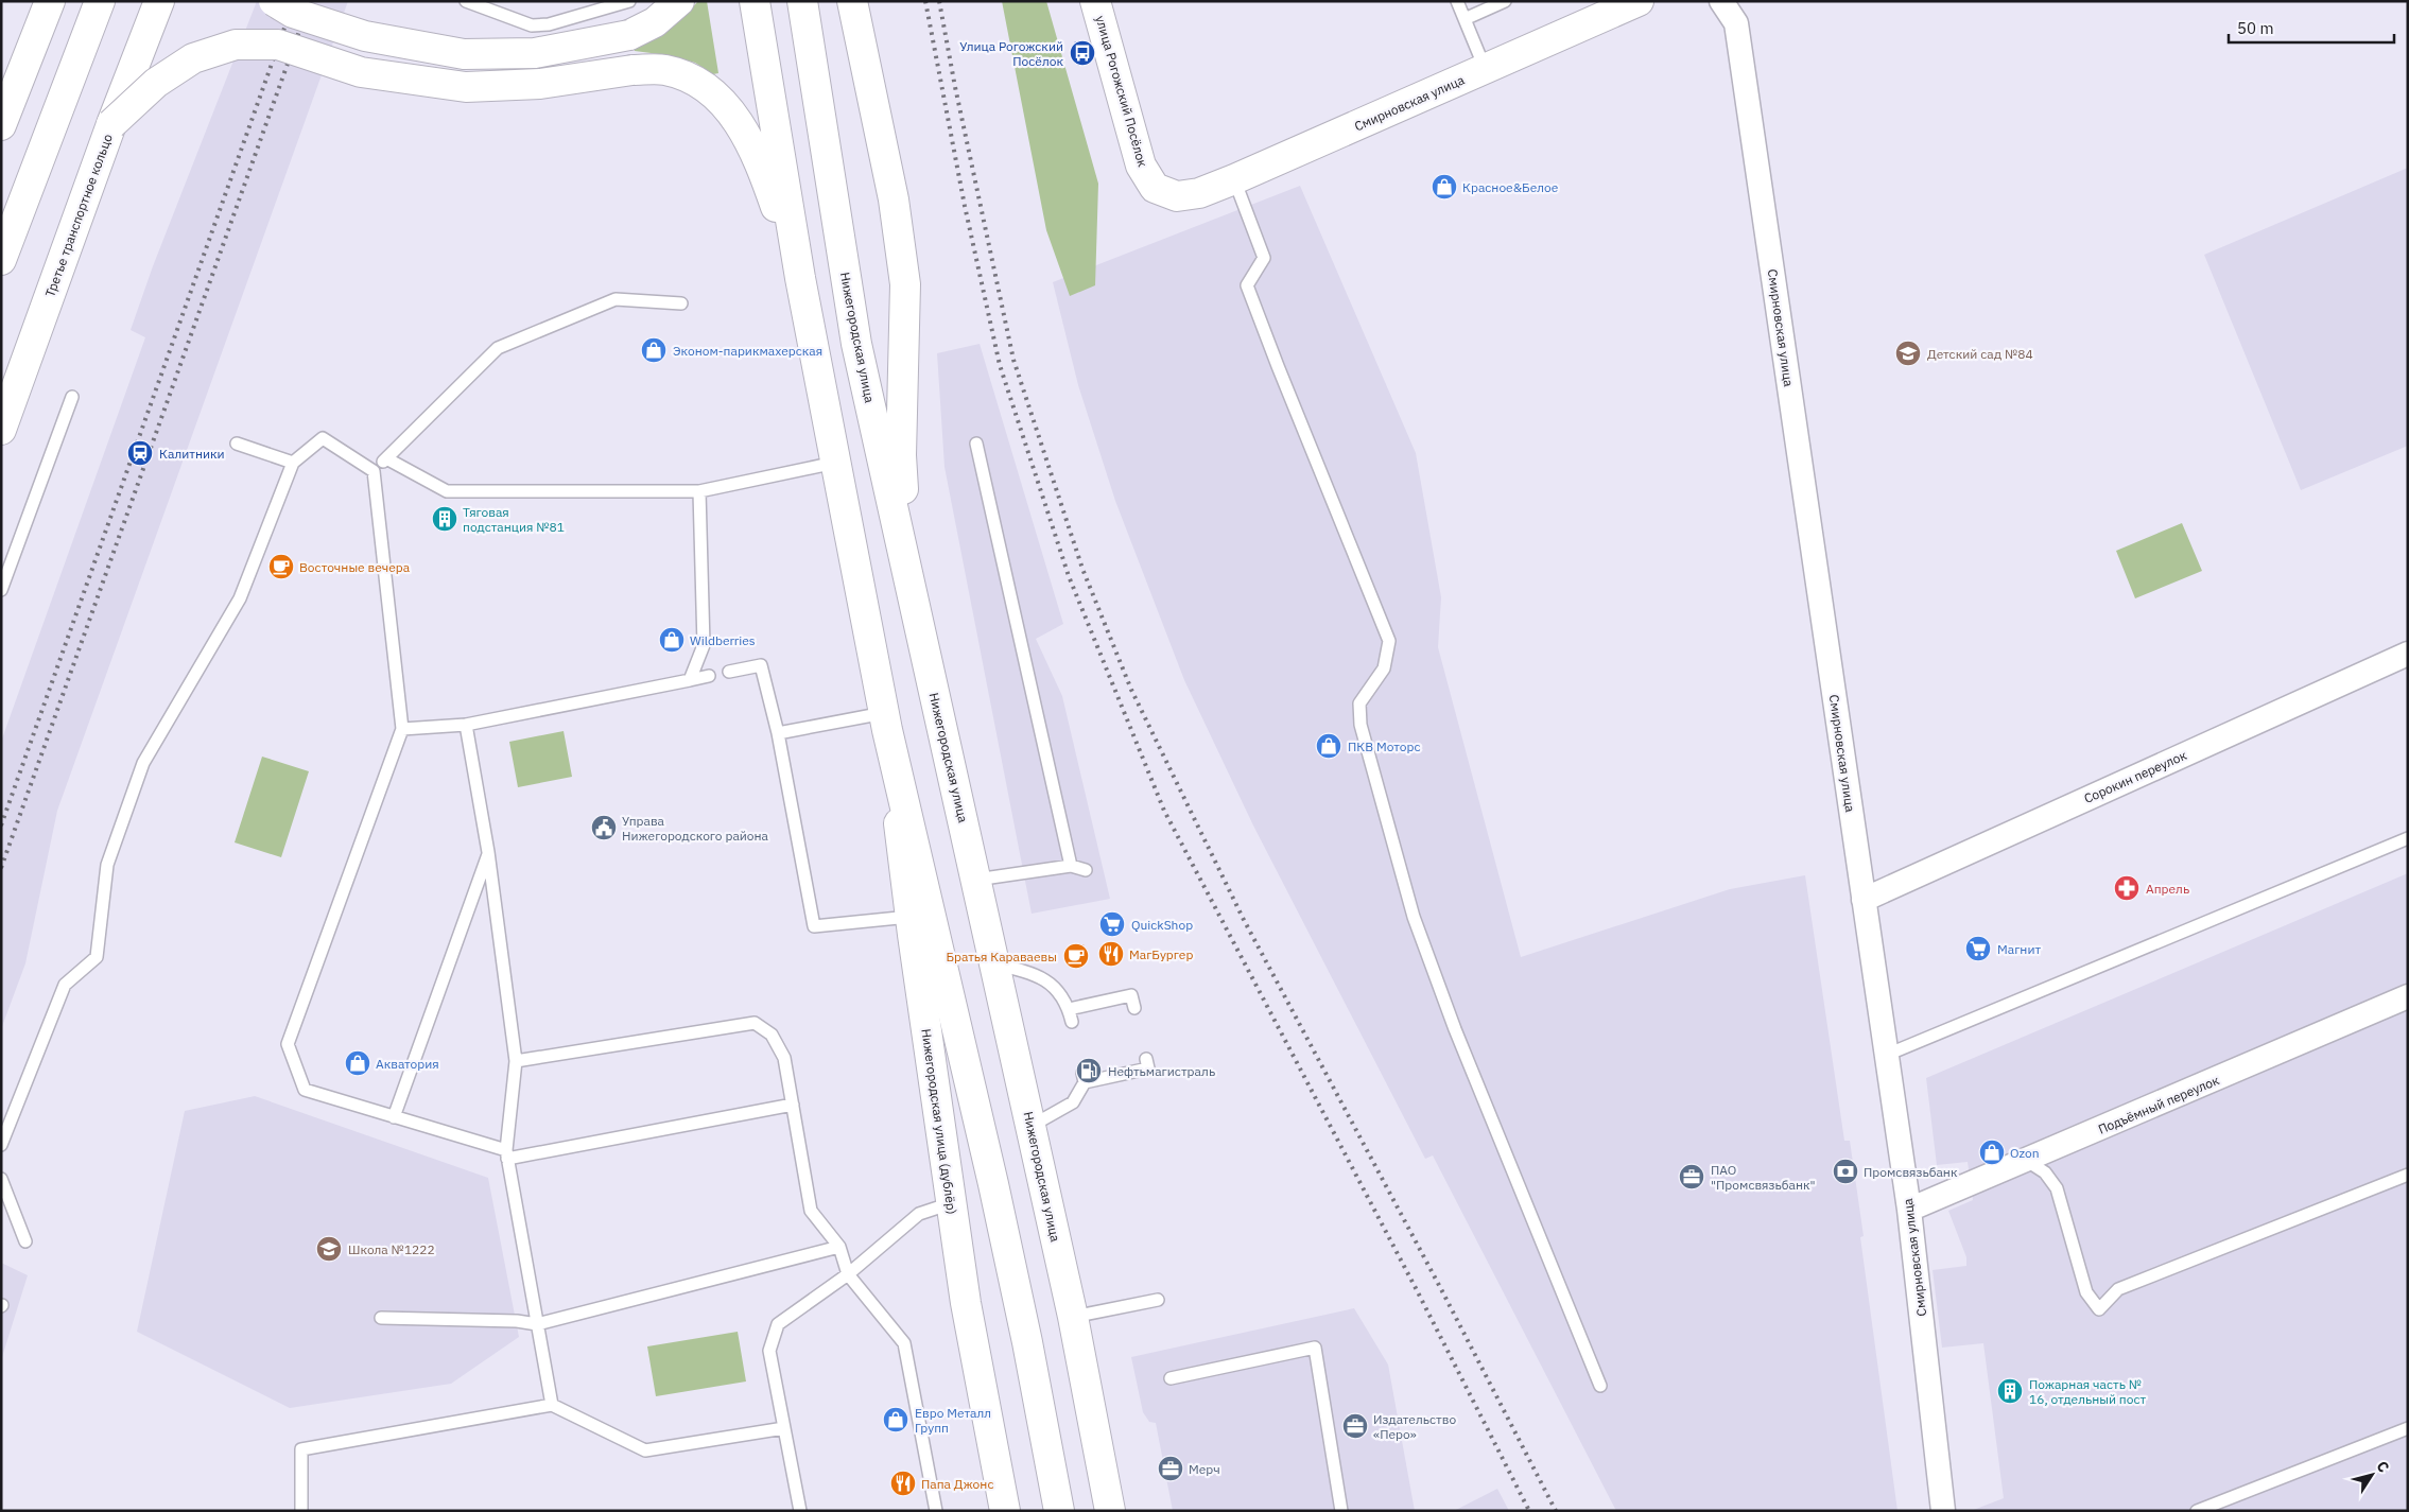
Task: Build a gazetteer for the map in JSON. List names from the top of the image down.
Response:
{
  "streets": {
    "main road": [
      "улица Рогожский Посёлок",
      "Смирновская улица",
      "Третье транспортное кольцо",
      "Нижегородская улица",
      "Нижегородская улица (дублёр)"
    ],
    "street": ["Сорокин переулок", "Подъёмный переулок"]
  },
  "crossings": [
    ["улица Рогожский Посёлок", "Смирновская улица"],
    ["Смирновская улица", "Сорокин переулок"],
    ["Смирновская улица", "Подъёмный переулок"]
  ],
  "places": {
    "bus stop": ["Улица Рогожский Посёлок"],
    "shop": [
      "Красное&Белое",
      "Эконом-парикмахерская",
      "Wildberries",
      "ПКВ Моторс",
      "Акватория",
      "Ozon",
      "Евро Металл Групп"
    ],
    "school or university": ["Детский сад №84", "Школа №1222"],
    "station": ["Калитники"],
    "building": ["Тяговая подстанция №81", "Пожарная часть № 16, отдельный пост"],
    "cafe": ["Восточные вечера", "Братья Караваевы"],
    "public building": ["Управа Нижегородского района"],
    "pharmacy": ["Апрель"],
    "supermarket": ["QuickShop", "Магнит"],
    "restaurant": ["МагБургер", "Папа Джонс"],
    "fuel station": ["Нефтьмагистраль"],
    "bank": ["Промсвязьбанк"],
    "office": ["ПАО \"Промсвязьбанк\"", "Издательство «Перо»", "Мерч"]
  },
  "scale_bar": "50 m",
  "north": "top right"
}
